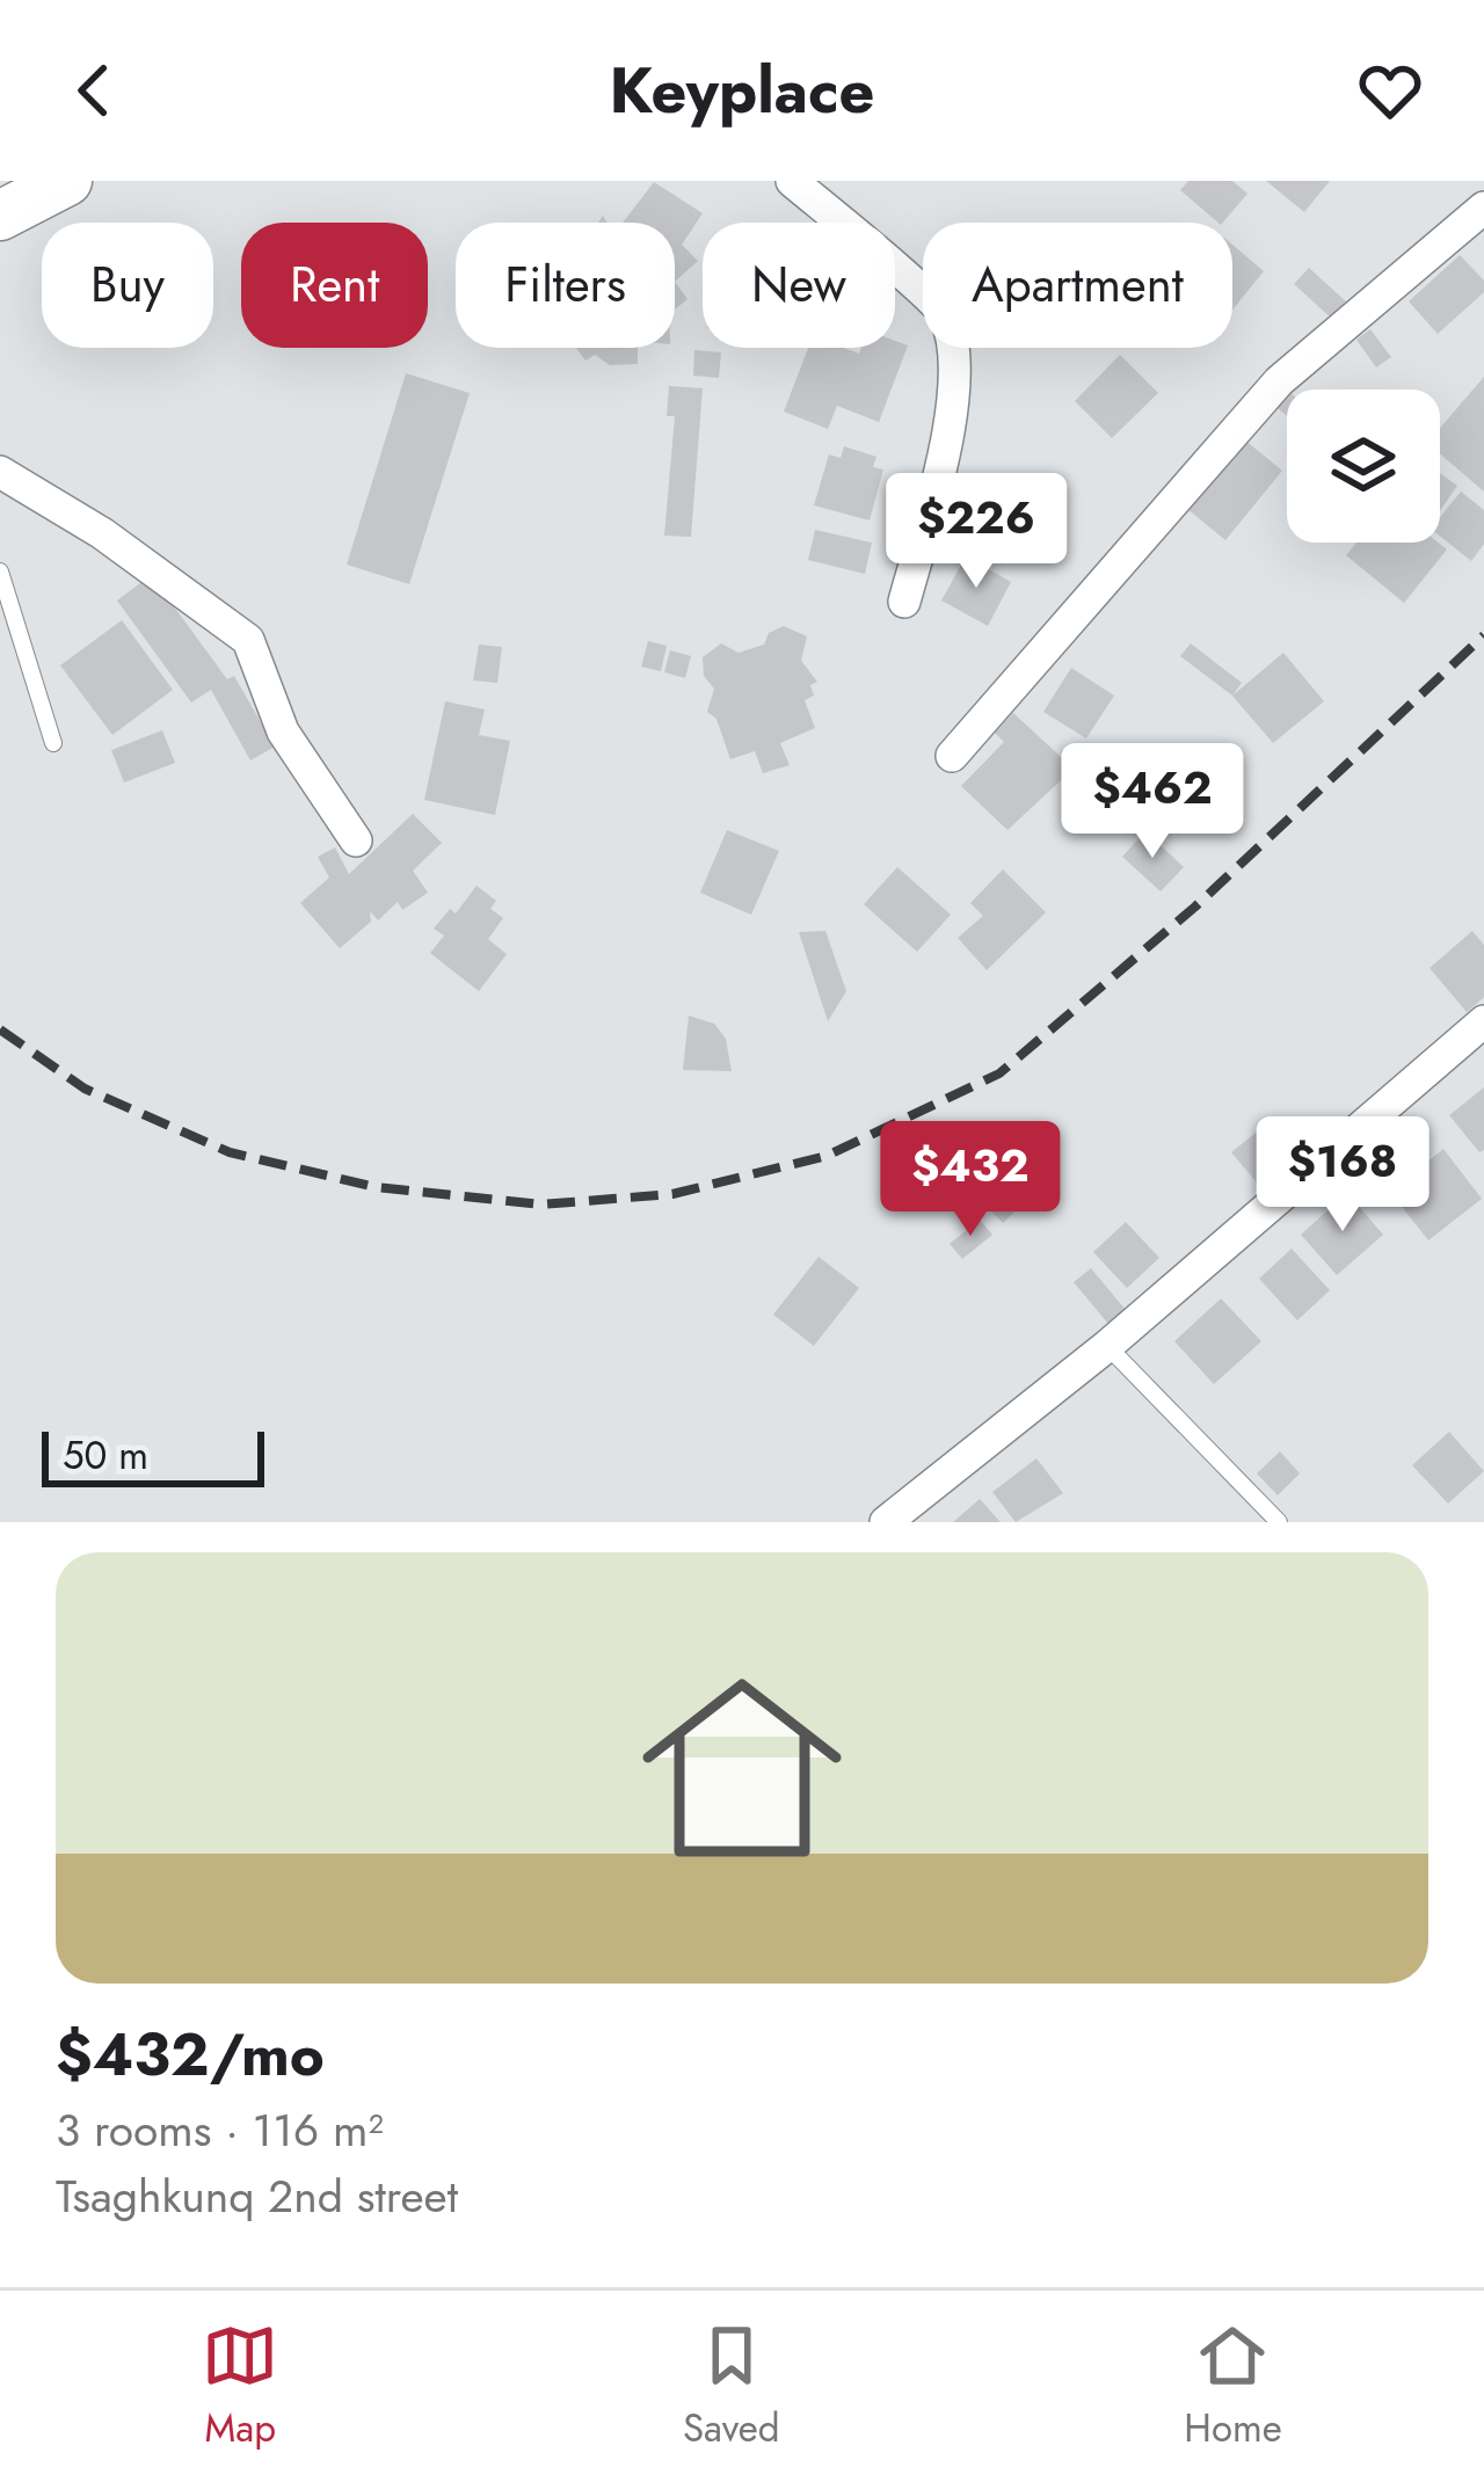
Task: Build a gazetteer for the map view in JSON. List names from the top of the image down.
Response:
{
  "scale_bar": "50 m",
  "page": {
    "header": "Keyplace",
    "chip": [
      "Buy",
      "Rent",
      "Filters",
      "New",
      "Apartment"
    ],
    "price": [
      "$226",
      "$462",
      "$168",
      "$432"
    ],
    "scale": "50 m",
    "list": [
      {
        "name": "$432/mo",
        "note": "3 rooms · 116 m² · Tsaghkunq 2nd street"
      }
    ],
    "tabs": ["Map", "Saved", "Home"]
  }
}
